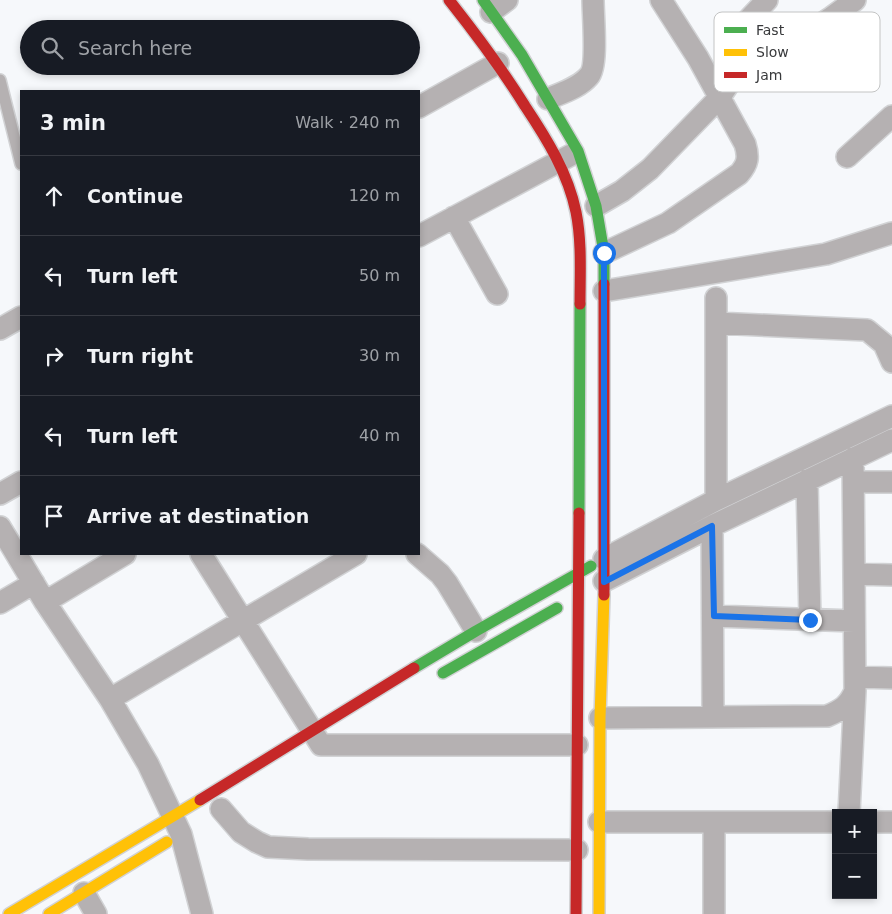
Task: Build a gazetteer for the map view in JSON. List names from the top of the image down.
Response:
{
  "legend": ["Fast", "Slow", "Jam"],
  "page": {
    "search": "Search here",
    "heading": ["3 min", "Walk · 240 m"],
    "list": [
      ["Continue", "120 m"],
      ["Turn left", "50 m"],
      ["Turn right", "30 m"],
      ["Turn left", "40 m"],
      "Arrive at destination"
    ],
    "map_buttons": ["+", "−"]
  }
}
